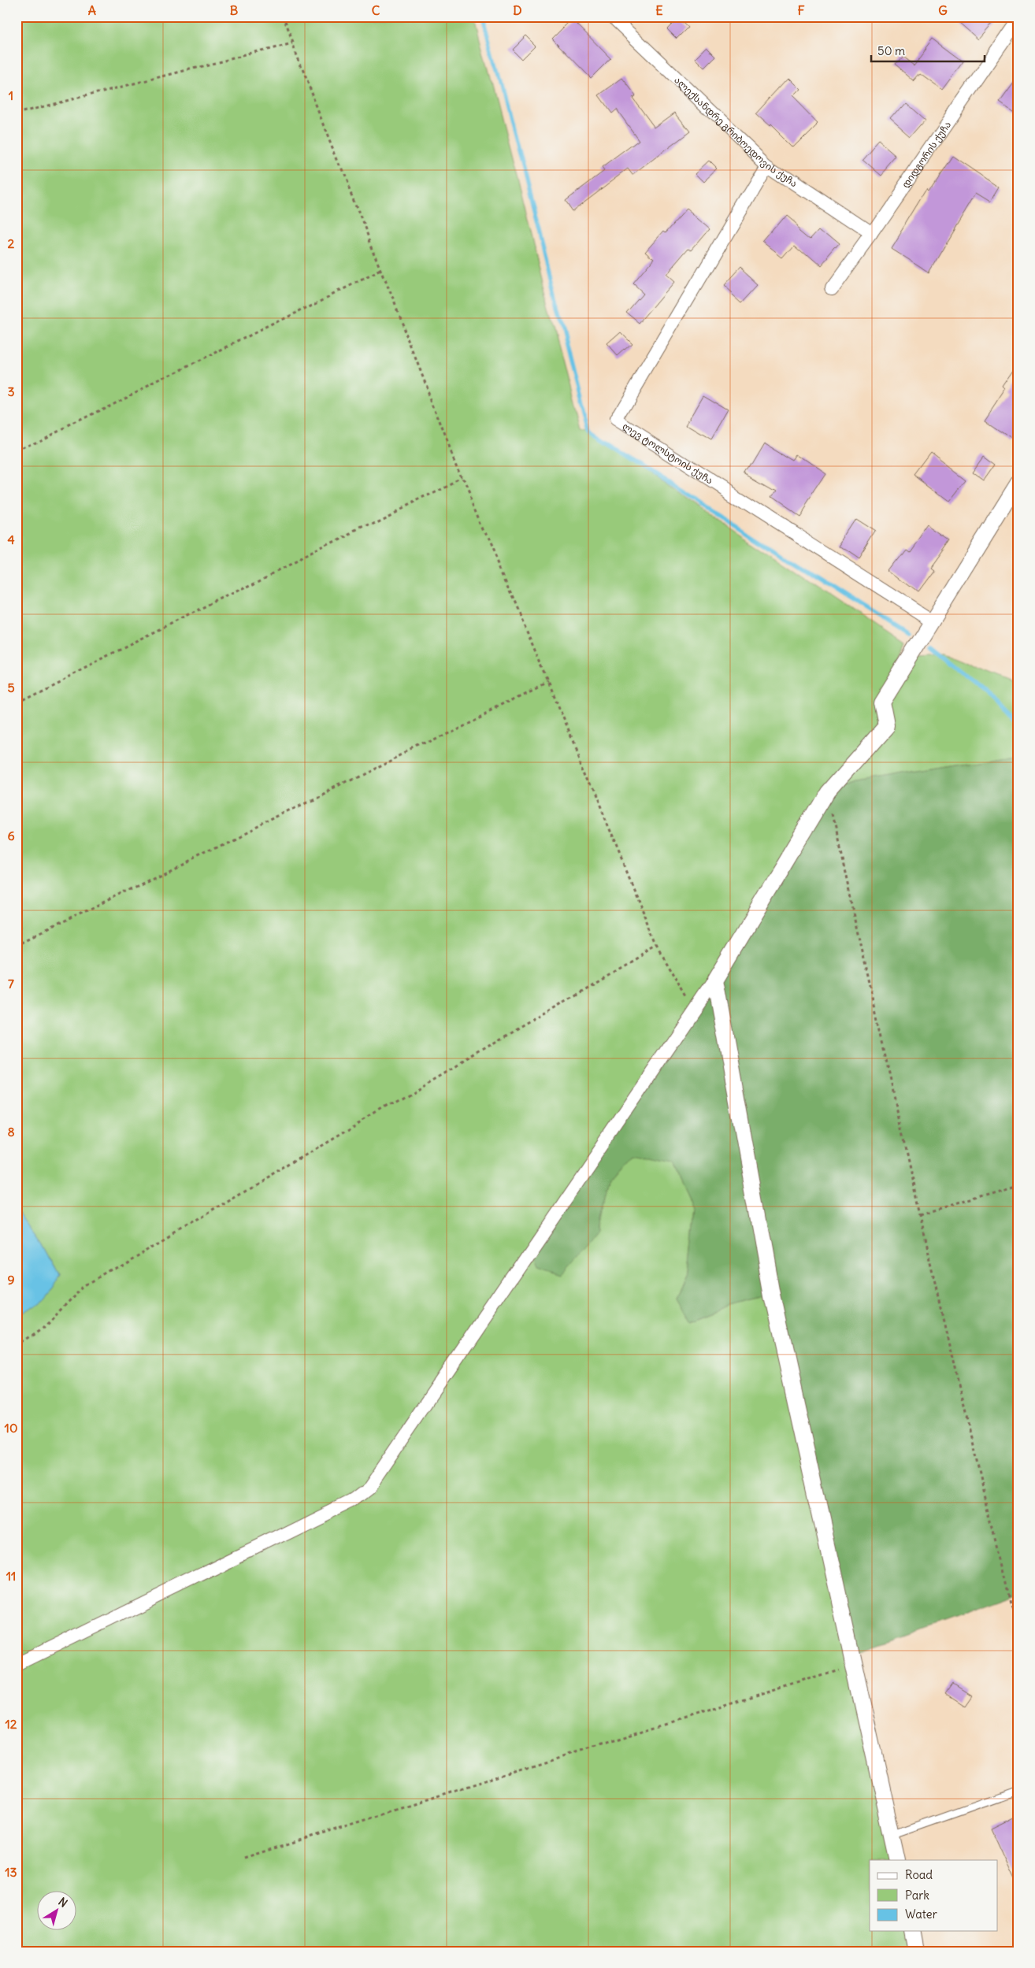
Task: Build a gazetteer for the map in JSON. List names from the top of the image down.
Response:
{
  "streets": {
    "street": ["ალექსანდრე გრიბოედოვის ქუჩა", "დიდგორის ქუჩა", "ლევ ტოლსტოის ქუჩა"]
  },
  "crossings": [
    ["ალექსანდრე გრიბოედოვის ქუჩა", "დიდგორის ქუჩა"],
    ["ალექსანდრე გრიბოედოვის ქუჩა", "ლევ ტოლსტოის ქუჩა"]
  ],
  "legend": ["Road", "Park", "Water"],
  "scale_bar": "50 m",
  "north": "top right",
  "grid": {
    "columns": [
      "A",
      "B",
      "C",
      "D",
      "E",
      "F",
      "G"
    ],
    "rows": [
      "1",
      "2",
      "3",
      "4",
      "5",
      "6",
      "7",
      "8",
      "9",
      "10",
      "11",
      "12",
      "13"
    ]
  }
}
